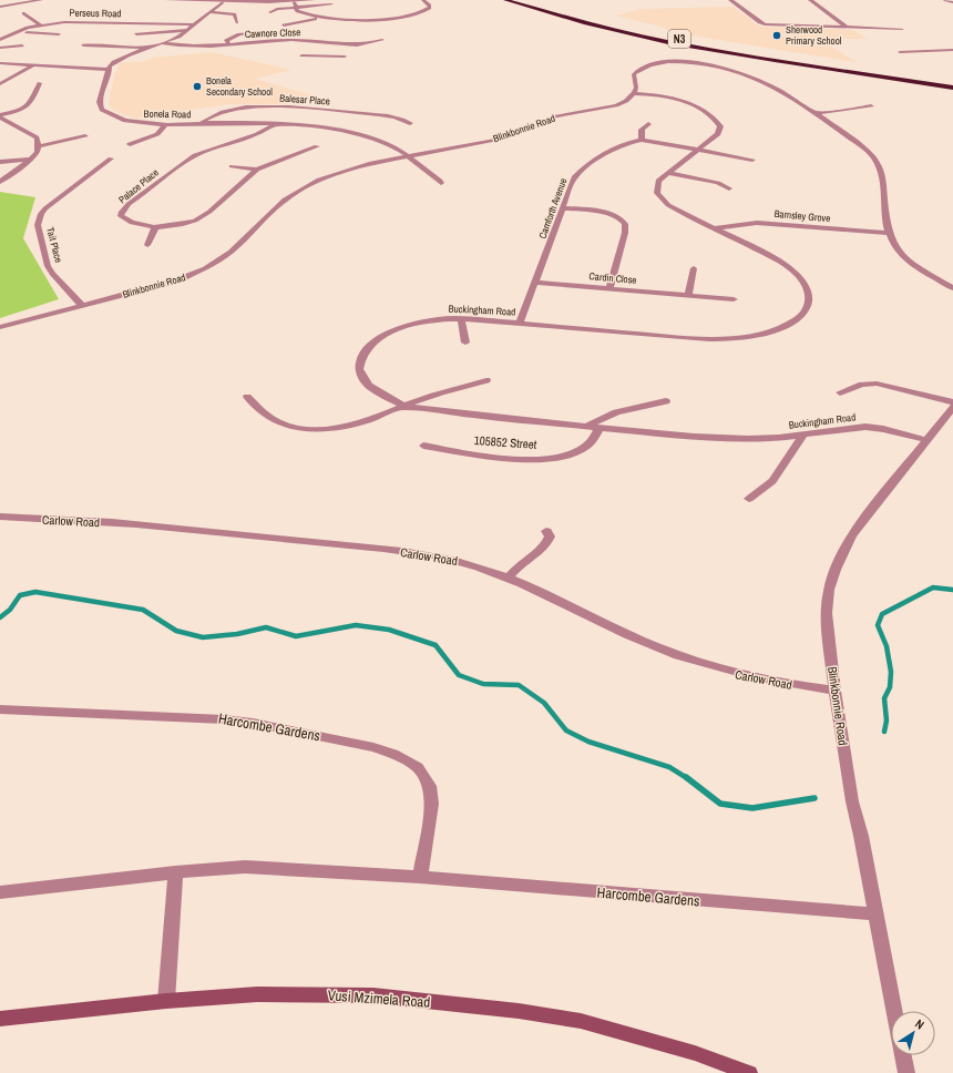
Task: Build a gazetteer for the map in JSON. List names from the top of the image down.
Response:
{
  "streets": {
    "highway": ["N3"],
    "main road": ["Vusi Mzimela Road"],
    "street": [
      "Perseus Road",
      "Cawnore Close",
      "Balesar Place",
      "Bonela Road",
      "Blinkbonnie Road",
      "Palace Place",
      "Carnforth Avenue",
      "Barnsley Grove",
      "Tait Place",
      "Cardin Close",
      "Buckingham Road",
      "105852 Street",
      "Carlow Road",
      "Harcombe Gardens"
    ]
  },
  "crossings": [
    ["Balesar Place", "Bonela Road"],
    ["Bonela Road", "Blinkbonnie Road"],
    ["Bonela Road", "Palace Place"],
    ["Blinkbonnie Road", "Tait Place"],
    ["Blinkbonnie Road", "Buckingham Road"],
    ["Blinkbonnie Road", "Carlow Road"],
    ["Blinkbonnie Road", "Harcombe Gardens"],
    ["Carnforth Avenue", "Cardin Close"],
    ["Carnforth Avenue", "Buckingham Road"],
    ["Barnsley Grove", "Buckingham Road"],
    ["Buckingham Road", "105852 Street"]
  ],
  "places": ["Sherwood Primary School", "Bonela Secondary School"],
  "north": "top right"
}
